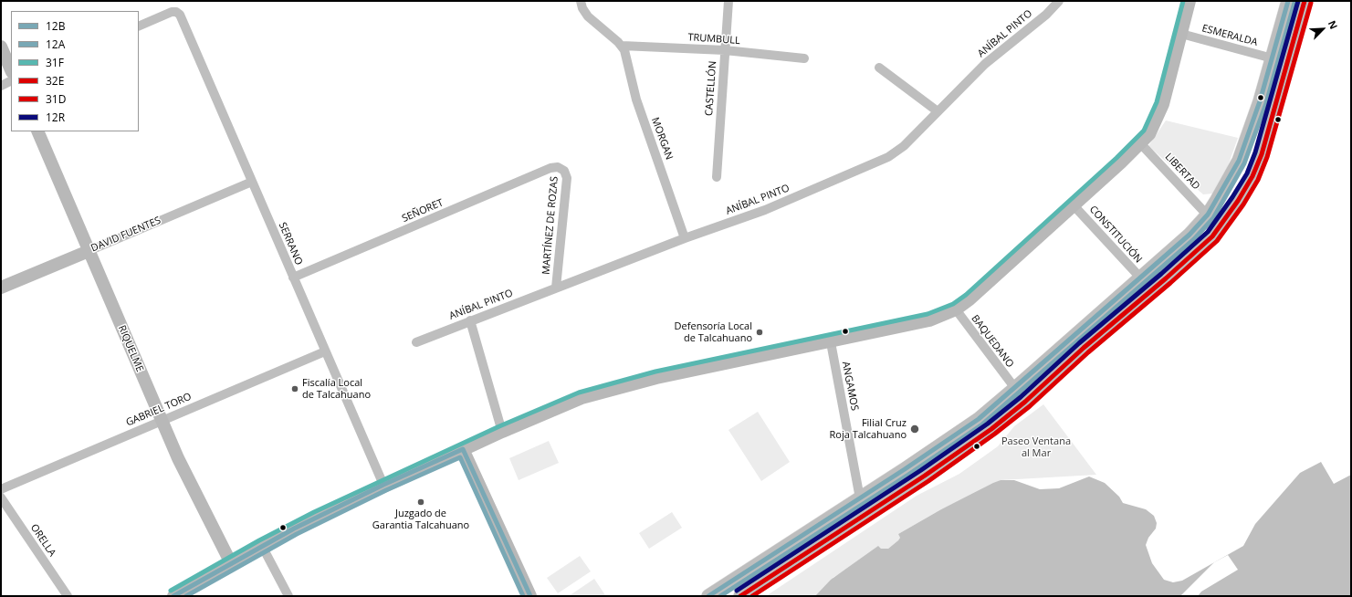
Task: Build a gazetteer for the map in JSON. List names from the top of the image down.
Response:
{
  "streets": {
    "main road": ["DAVID FUENTES", "RIQUELME"],
    "street": [
      "ANÍBAL PINTO",
      "ESMERALDA",
      "TRUMBULL",
      "CASTELLÓN",
      "MORGAN",
      "LIBERTAD",
      "SEÑORET",
      "MARTÍNEZ DE ROZAS",
      "CONSTITUCIÓN",
      "SERRANO",
      "BAQUEDANO",
      "ANGAMOS",
      "GABRIEL TORO",
      "ORELLA"
    ]
  },
  "crossings": [
    ["ANÍBAL PINTO", "MORGAN"],
    ["ANÍBAL PINTO", "MARTÍNEZ DE ROZAS"],
    ["TRUMBULL", "CASTELLÓN"],
    ["TRUMBULL", "MORGAN"],
    ["SEÑORET", "MARTÍNEZ DE ROZAS"],
    ["SEÑORET", "SERRANO"],
    ["DAVID FUENTES", "SERRANO"],
    ["DAVID FUENTES", "RIQUELME"],
    ["SERRANO", "GABRIEL TORO"],
    ["RIQUELME", "GABRIEL TORO"]
  ],
  "parks": ["Paseo Ventana al Mar"],
  "places": [
    "Defensoría Local de Talcahuano",
    "Fiscalía Local de Talcahuano",
    "Filial Cruz Roja Talcahuano",
    "Juzgado de Garantia Talcahuano"
  ],
  "lines": [
    "transit line 12B",
    "transit line 31F",
    "transit line 32E",
    "transit line 12R",
    "transit line 12A",
    "transit line 31D"
  ],
  "legend": [
    "12B",
    "12A",
    "31F",
    "32E",
    "31D",
    "12R"
  ],
  "north": "top right"
}
